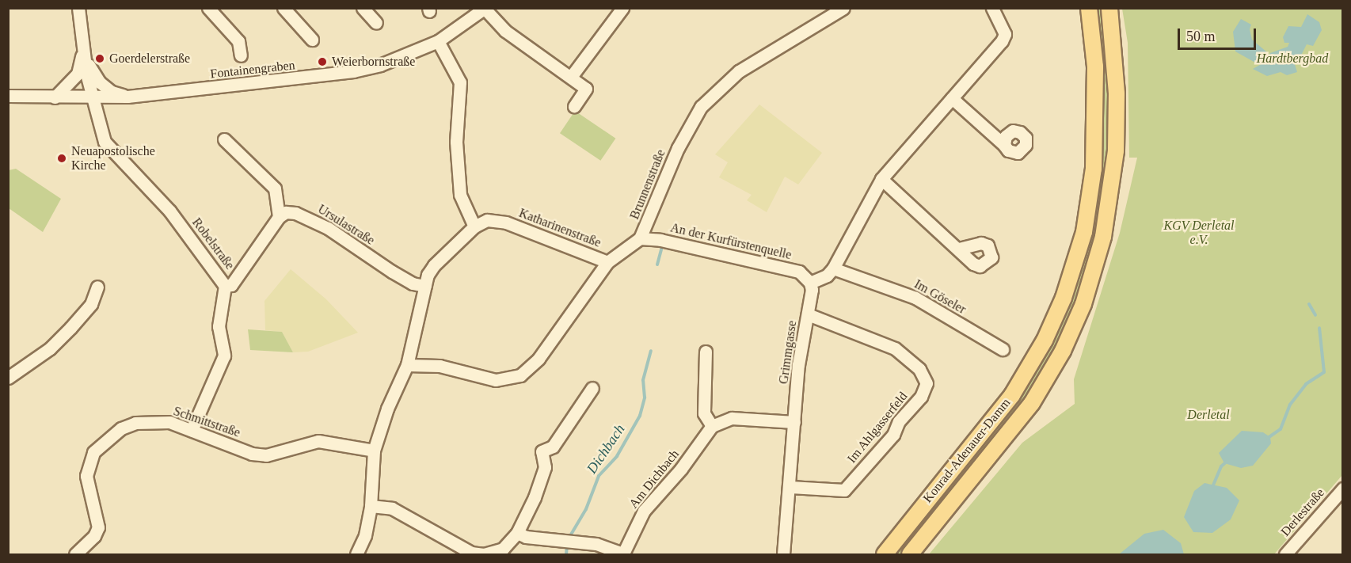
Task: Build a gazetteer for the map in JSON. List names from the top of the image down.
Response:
{
  "streets": {
    "main road": ["Konrad-Adenauer-Damm"],
    "street": [
      "Fontainengraben",
      "Brunnenstraße",
      "Ursulastraße",
      "Katharinenstraße",
      "An der Kurfürstenquelle",
      "Robelstraße",
      "Im Göseler",
      "Grimmgasse",
      "Schmittstraße",
      "Im Ahlgasserfeld",
      "Am Dichbach",
      "Derlestraße"
    ]
  },
  "crossings": [
    ["Fontainengraben", "Robelstraße"],
    ["Brunnenstraße", "Katharinenstraße"],
    ["Brunnenstraße", "An der Kurfürstenquelle"],
    ["An der Kurfürstenquelle", "Grimmgasse"],
    ["Robelstraße", "Schmittstraße"],
    ["Grimmgasse", "Im Ahlgasserfeld"]
  ],
  "water": ["Dichbach"],
  "parks": ["Hardtbergbad", "KGV Derletal e.V.", "Derletal"],
  "places": ["Goerdelerstraße", "Weierbornstraße", "Neuapostolische Kirche"],
  "scale_bar": "50 m"
}
